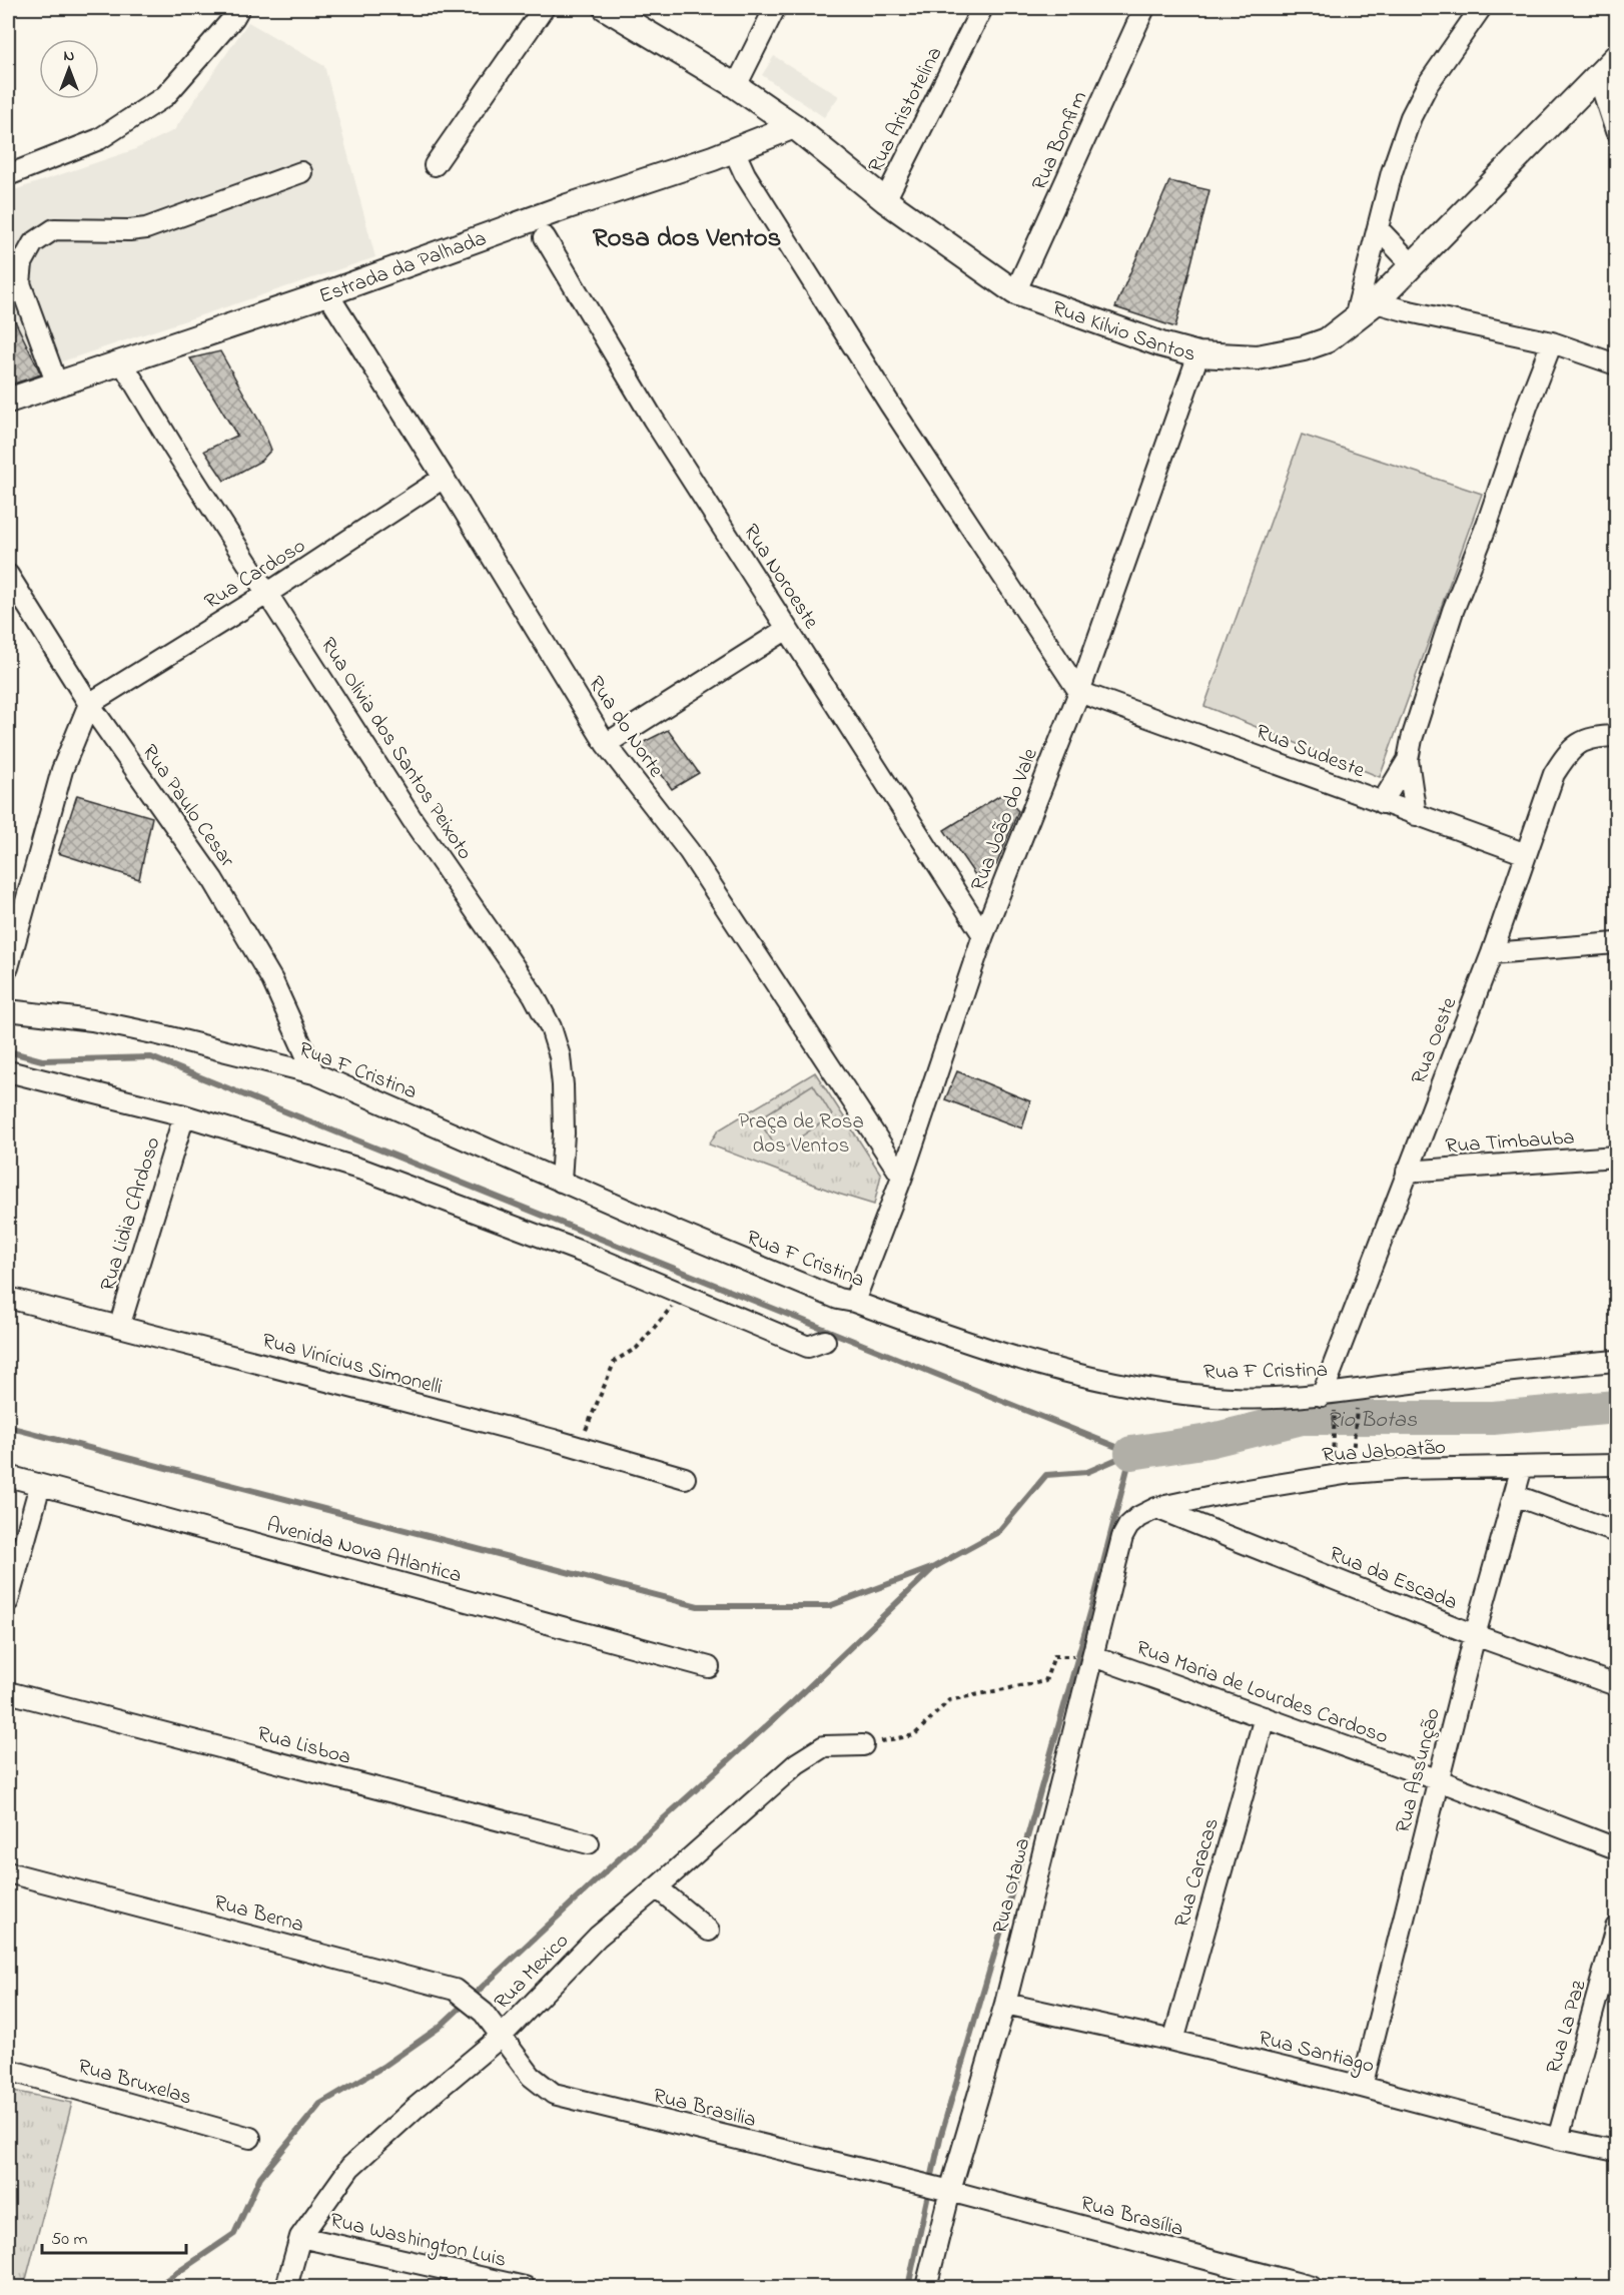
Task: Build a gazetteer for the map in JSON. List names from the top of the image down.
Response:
{
  "streets": {
    "main road": ["Estrada da Palhada", "Rua Kilvio Santos"],
    "street": [
      "Rua Aristotelina",
      "Rua Bonfim",
      "Rua Cardoso",
      "Rua Noroeste",
      "Rua do Norte",
      "Rua Olivia dos Santos Peixoto",
      "Rua Sudeste",
      "Rua Paulo Cesar",
      "Rua João do Vale",
      "Rua Oeste",
      "Rua F Cristina",
      "Rua Timbauba",
      "Rua Lidia CArdoso",
      "Rua Vinícius Simonelli",
      "Rua Jaboatão",
      "Avenida Nova Atlantica",
      "Rua da Escada",
      "Rua Maria de Lourdes Cardoso",
      "Rua Lisboa",
      "Rua Assunção",
      "Rua Caracas",
      "Rua Otawa",
      "Rua Berna",
      "Rua Mexico",
      "Rua La Paz",
      "Rua Santiago",
      "Rua Bruxelas",
      "Rua Brasilia",
      "Rua Brasília",
      "Rua Washington Luis"
    ]
  },
  "crossings": [
    ["Rua Aristotelina", "Rua Kilvio Santos"],
    ["Rua Bonfim", "Rua Kilvio Santos"],
    ["Estrada da Palhada", "Rua Kilvio Santos"],
    ["Estrada da Palhada", "Rua do Norte"],
    ["Estrada da Palhada", "Rua Olivia dos Santos Peixoto"],
    ["Rua Kilvio Santos", "Rua João do Vale"],
    ["Rua Cardoso", "Rua do Norte"],
    ["Rua Cardoso", "Rua Olivia dos Santos Peixoto"],
    ["Rua Cardoso", "Rua Paulo Cesar"],
    ["Rua Noroeste", "Rua João do Vale"],
    ["Rua do Norte", "Rua João do Vale"],
    ["Rua Olivia dos Santos Peixoto", "Rua F Cristina"],
    ["Rua Sudeste", "Rua João do Vale"],
    ["Rua Sudeste", "Rua Oeste"],
    ["Rua Paulo Cesar", "Rua F Cristina"],
    ["Rua João do Vale", "Rua F Cristina"],
    ["Rua Oeste", "Rua F Cristina"],
    ["Rua Oeste", "Rua Timbauba"],
    ["Rua Lidia CArdoso", "Rua Vinícius Simonelli"],
    ["Rua Jaboatão", "Rua da Escada"],
    ["Rua Jaboatão", "Rua Assunção"],
    ["Rua Jaboatão", "Rua Otawa"],
    ["Rua da Escada", "Rua Assunção"],
    ["Rua da Escada", "Rua Otawa"],
    ["Rua Maria de Lourdes Cardoso", "Rua Assunção"],
    ["Rua Maria de Lourdes Cardoso", "Rua Caracas"],
    ["Rua Maria de Lourdes Cardoso", "Rua Otawa"],
    ["Rua Assunção", "Rua Santiago"],
    ["Rua Caracas", "Rua Santiago"],
    ["Rua Otawa", "Rua Santiago"],
    ["Rua Otawa", "Rua Brasilia"],
    ["Rua Otawa", "Rua Brasília"],
    ["Rua Berna", "Rua Brasilia"],
    ["Rua Mexico", "Rua Brasilia"],
    ["Rua Mexico", "Rua Washington Luis"],
    ["Rua La Paz", "Rua Santiago"],
    ["Rua Brasilia", "Rua Brasília"]
  ],
  "districts": ["Rosa dos Ventos"],
  "water": ["Rio Botas"],
  "parks": ["Praça de Rosa dos Ventos"],
  "scale_bar": "50 m",
  "north": "top"
}
